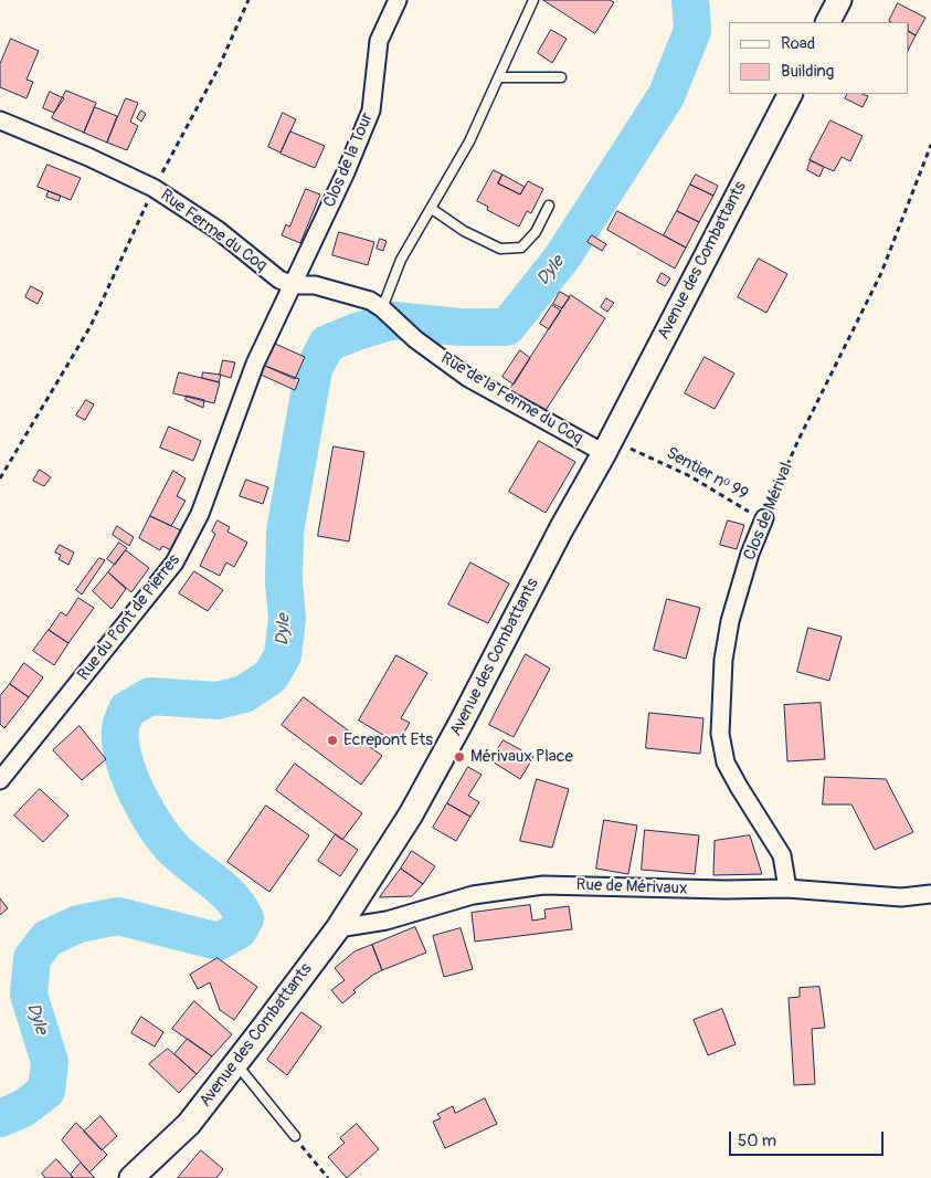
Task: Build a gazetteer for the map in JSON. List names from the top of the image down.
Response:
{
  "streets": {
    "main road": ["Avenue des Combattants"],
    "street": [
      "Clos de la Tour",
      "Rue Ferme du Coq",
      "Rue de la Ferme du Coq",
      "Clos de Mérival",
      "Rue du Pont de Pierres",
      "Rue de Mérivaux"
    ],
    "path": ["Sentier nᵒ 99"]
  },
  "crossings": [
    ["Clos de la Tour", "Rue Ferme du Coq"],
    ["Clos de la Tour", "Rue du Pont de Pierres"],
    ["Rue Ferme du Coq", "Rue de la Ferme du Coq"],
    ["Rue Ferme du Coq", "Rue du Pont de Pierres"],
    ["Avenue des Combattants", "Rue de la Ferme du Coq"],
    ["Avenue des Combattants", "Rue de Mérivaux"],
    ["Sentier nᵒ 99", "Clos de Mérival"],
    ["Clos de Mérival", "Rue de Mérivaux"]
  ],
  "water": ["Dyle"],
  "places": ["Ecrepont Ets", "Mérivaux Place"],
  "legend": ["Road", "Building"],
  "scale_bar": "50 m"
}
